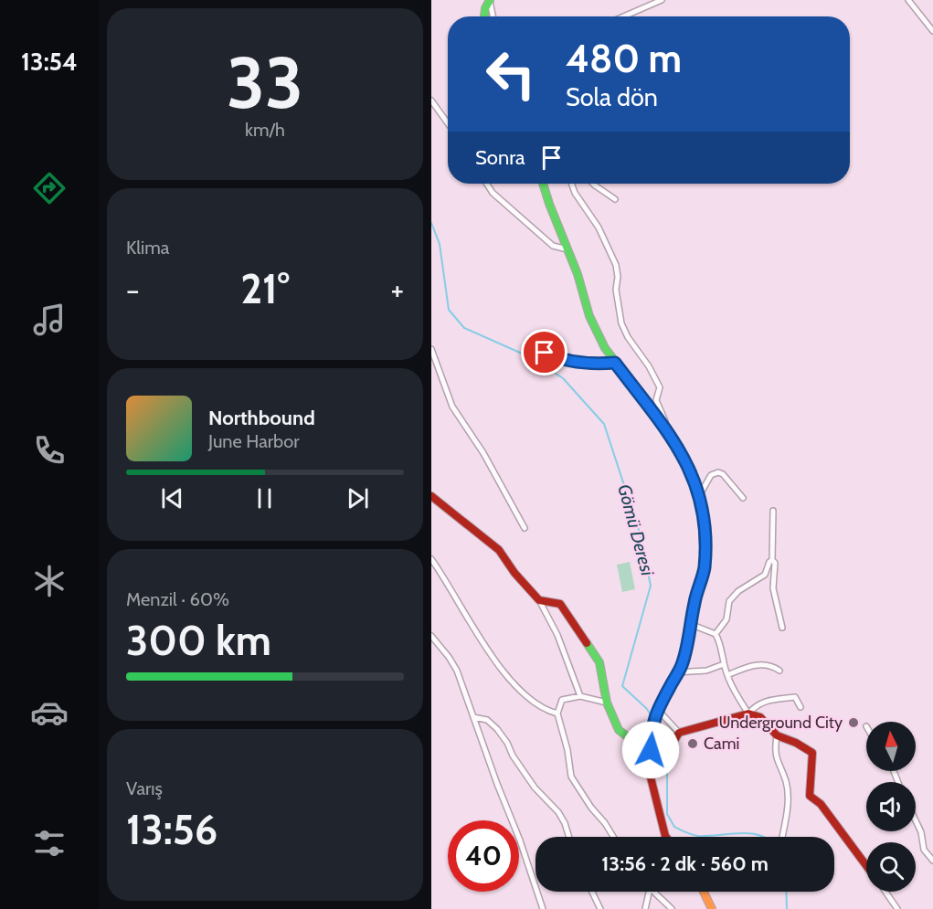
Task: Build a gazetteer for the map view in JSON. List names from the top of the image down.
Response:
{
  "water": ["Gömü Deresi"],
  "places": ["Underground City", "Cami"],
  "north": "top",
  "page": {
    "tabs": "13:54",
    "tile": [
      ["33", "km/h"],
      "Klima",
      ["Menzil · 60%", "300 km"],
      ["Varış", "13:56"]
    ],
    "turn": ["480 m", "Sola dön"],
    "then": "Sonra",
    "heat": ["−", "21°", "+"],
    "song": ["Northbound", "June Harbor"],
    "limit": "40",
    "trip": "13:56 · 2 dk · 560 m"
  }
}
